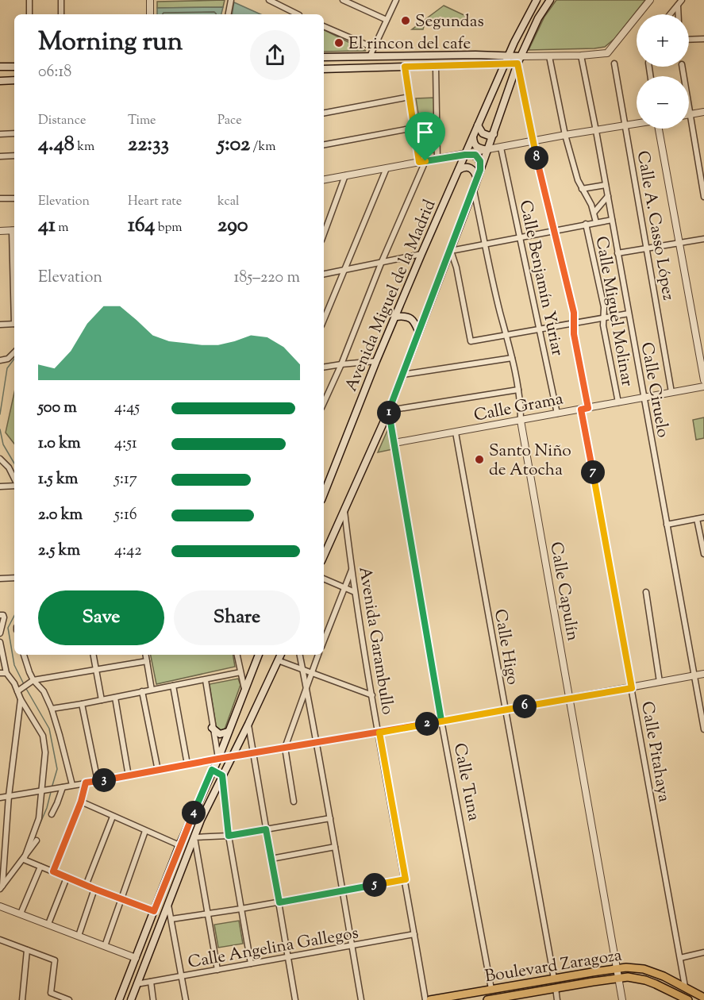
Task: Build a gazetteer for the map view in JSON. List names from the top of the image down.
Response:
{
  "streets": {
    "main road": ["Avenida Miguel de la Madrid", "Boulevard Zaragoza"],
    "street": [
      "Calle A. Casso López",
      "Calle Benjamín Yuriar",
      "Calle Miguel Molinar",
      "Calle Ciruelo",
      "Calle Grama",
      "Calle Capulín",
      "Avenida Garambullo",
      "Calle Higo",
      "Calle Pitahaya",
      "Calle Tuna",
      "Calle Angelina Gallegos"
    ]
  },
  "crossings": [
    ["Calle A. Casso López", "Calle Grama"],
    ["Calle Benjamín Yuriar", "Calle Grama"],
    ["Calle Miguel Molinar", "Calle Grama"],
    ["Calle Ciruelo", "Calle Grama"],
    ["Calle Grama", "Calle Capulín"],
    ["Calle Grama", "Calle Higo"],
    ["Calle Grama", "Calle Pitahaya"],
    ["Calle Grama", "Calle Tuna"],
    ["Calle Capulín", "Boulevard Zaragoza"],
    ["Avenida Garambullo", "Calle Angelina Gallegos"],
    ["Calle Higo", "Boulevard Zaragoza"],
    ["Calle Pitahaya", "Boulevard Zaragoza"],
    ["Calle Tuna", "Boulevard Zaragoza"]
  ],
  "places": ["Segundas", "El rincon del cafe", "Santo Niño de Atocha"],
  "page": {
    "map_buttons": ["+", "−"],
    "heading": ["Morning run", "06:18"],
    "stats": [
      ["Distance", "4.48 km"],
      ["Time", "22:33"],
      ["Pace", "5:02 /km"],
      ["Elevation", "41 m"],
      ["Heart rate", "164 bpm"],
      ["kcal", "290"]
    ],
    "pins": [
      "8",
      "1",
      "7",
      "6",
      "2",
      "3",
      "4",
      "5"
    ],
    "chart": ["Elevation", "185–220 m"],
    "list": [
      {
        "name": "500 m",
        "note": "4:45"
      },
      {
        "name": "1.0 km",
        "note": "4:51"
      },
      {
        "name": "1.5 km",
        "note": "5:17"
      },
      {
        "name": "2.0 km",
        "note": "5:16"
      },
      {
        "name": "2.5 km",
        "note": "4:42"
      }
    ],
    "buttons": ["Save", "Share"]
  }
}
